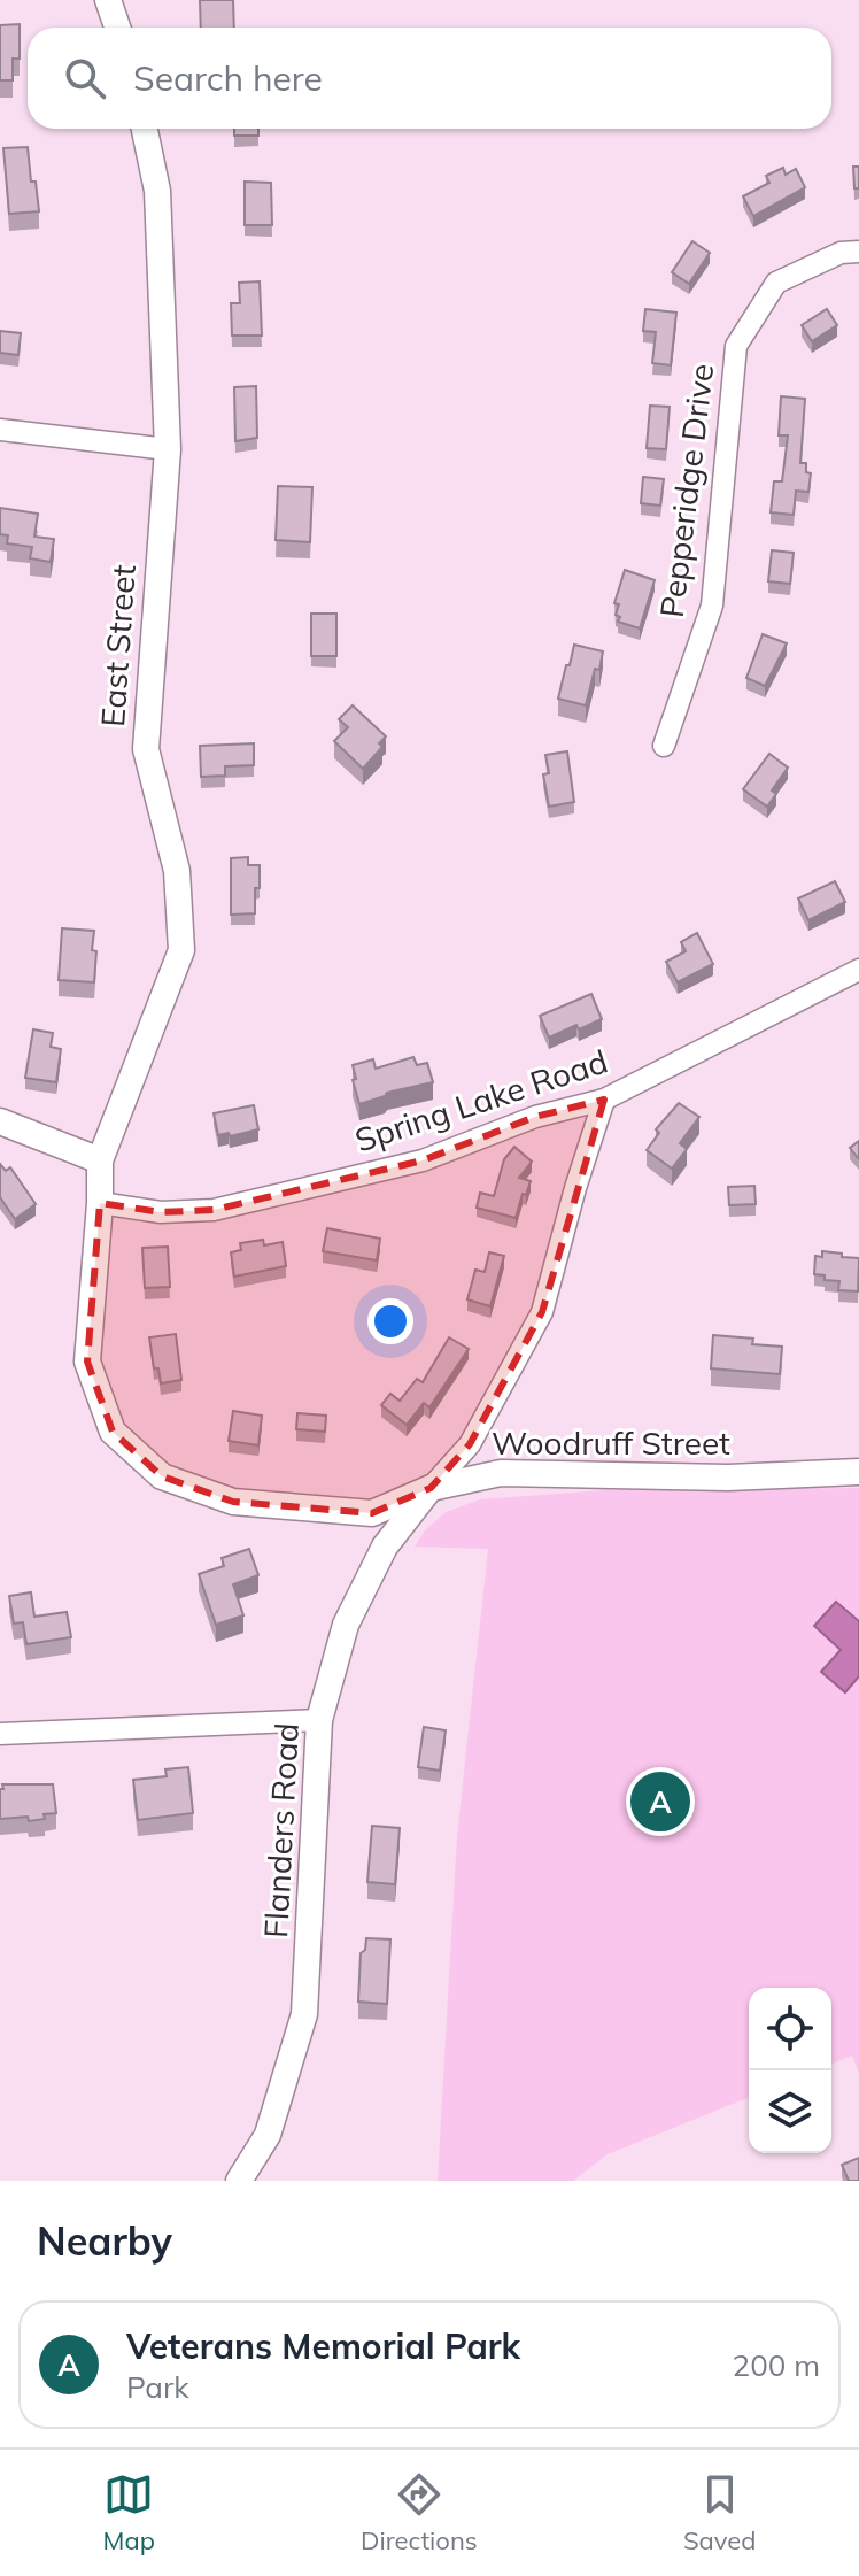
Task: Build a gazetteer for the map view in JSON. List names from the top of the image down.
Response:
{
  "streets": {
    "street": [
      "Pepperidge Drive",
      "East Street",
      "Spring Lake Road",
      "Woodruff Street",
      "Flanders Road"
    ]
  },
  "crossings": [
    ["East Street", "Woodruff Street"],
    ["Spring Lake Road", "Woodruff Street"],
    ["Spring Lake Road", "Flanders Road"],
    ["Woodruff Street", "Flanders Road"]
  ],
  "page": {
    "search": "Search here",
    "pins": "A",
    "heading": "Nearby",
    "list": [
      {
        "mark": "A",
        "name": "Veterans Memorial Park",
        "note": "Park",
        "value": "200 m"
      }
    ],
    "nav": ["Map", "Directions", "Saved"]
  }
}
